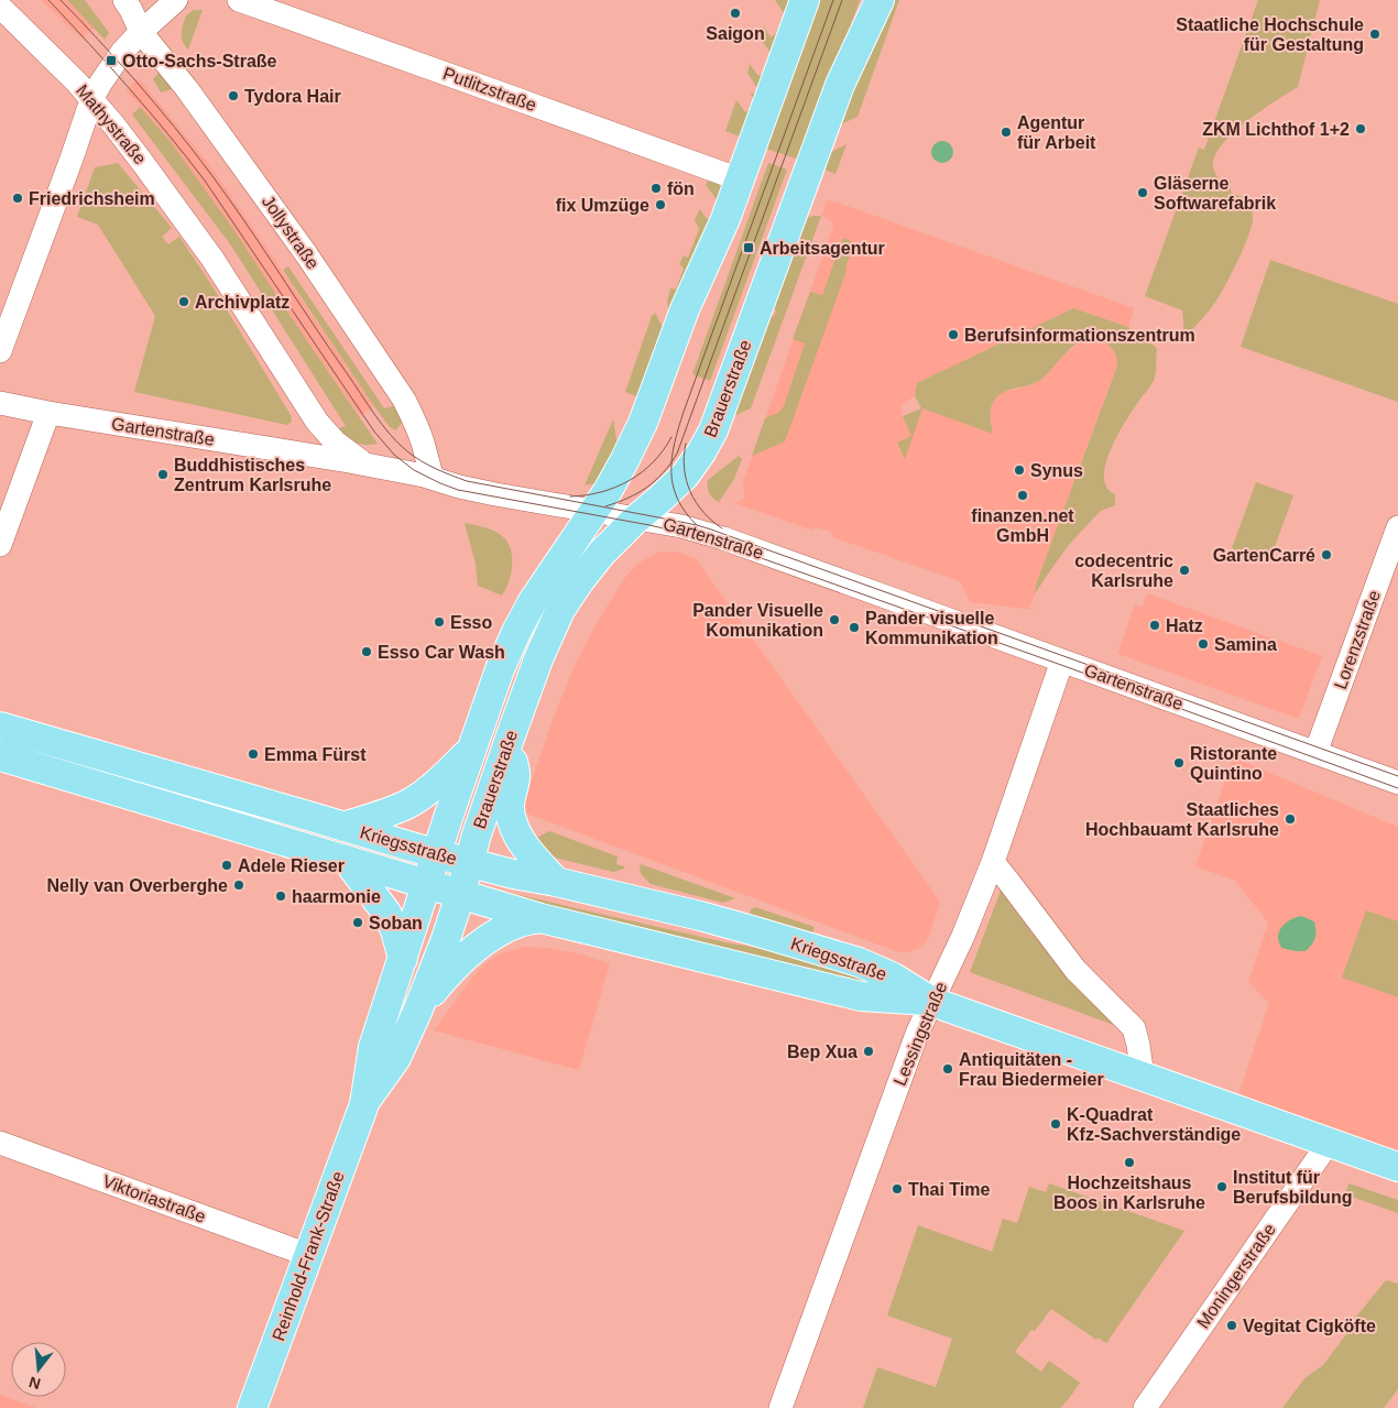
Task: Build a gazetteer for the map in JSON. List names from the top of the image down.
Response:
{
  "streets": {
    "main road": ["Brauerstraße", "Kriegsstraße", "Reinhold-Frank-Straße"],
    "street": [
      "Putlitzstraße",
      "Mathystraße",
      "Jollystraße",
      "Gartenstraße",
      "Lorenzstraße",
      "Lessingstraße",
      "Viktoriastraße",
      "Moningerstraße"
    ]
  },
  "crossings": [
    ["Putlitzstraße", "Brauerstraße"],
    ["Mathystraße", "Gartenstraße"],
    ["Jollystraße", "Gartenstraße"],
    ["Brauerstraße", "Gartenstraße"],
    ["Brauerstraße", "Kriegsstraße"],
    ["Brauerstraße", "Reinhold-Frank-Straße"],
    ["Gartenstraße", "Lorenzstraße"],
    ["Gartenstraße", "Lessingstraße"],
    ["Kriegsstraße", "Lessingstraße"],
    ["Kriegsstraße", "Reinhold-Frank-Straße"],
    ["Viktoriastraße", "Reinhold-Frank-Straße"]
  ],
  "places": {
    "other": [
      "Saigon",
      "Staatliche Hochschule für Gestaltung",
      "Tydora Hair",
      "ZKM Lichthof 1+2",
      "Agentur für Arbeit",
      "fön",
      "Gläserne Softwarefabrik",
      "Friedrichsheim",
      "fix Umzüge",
      "Archivplatz",
      "Berufsinformationszentrum",
      "Synus",
      "Buddhistisches Zentrum Karlsruhe",
      "finanzen.net GmbH",
      "GartenCarré",
      "codecentric Karlsruhe",
      "Pander Visuelle Komunikation",
      "Esso",
      "Hatz",
      "Pander visuelle Kommunikation",
      "Samina",
      "Esso Car Wash",
      "Emma Fürst",
      "Ristorante Quintino",
      "Staatliches Hochbauamt Karlsruhe",
      "Adele Rieser",
      "Nelly van Overberghe",
      "haarmonie",
      "Soban",
      "Bep Xua",
      "Antiquitäten - Frau Biedermeier",
      "K-Quadrat Kfz-Sachverständige",
      "Hochzeitshaus Boos in Karlsruhe",
      "Institut für Berufsbildung",
      "Thai Time",
      "Vegitat Cigköfte"
    ],
    "transit": ["Otto-Sachs-Straße", "Arbeitsagentur"]
  },
  "north": "bottom"
}
